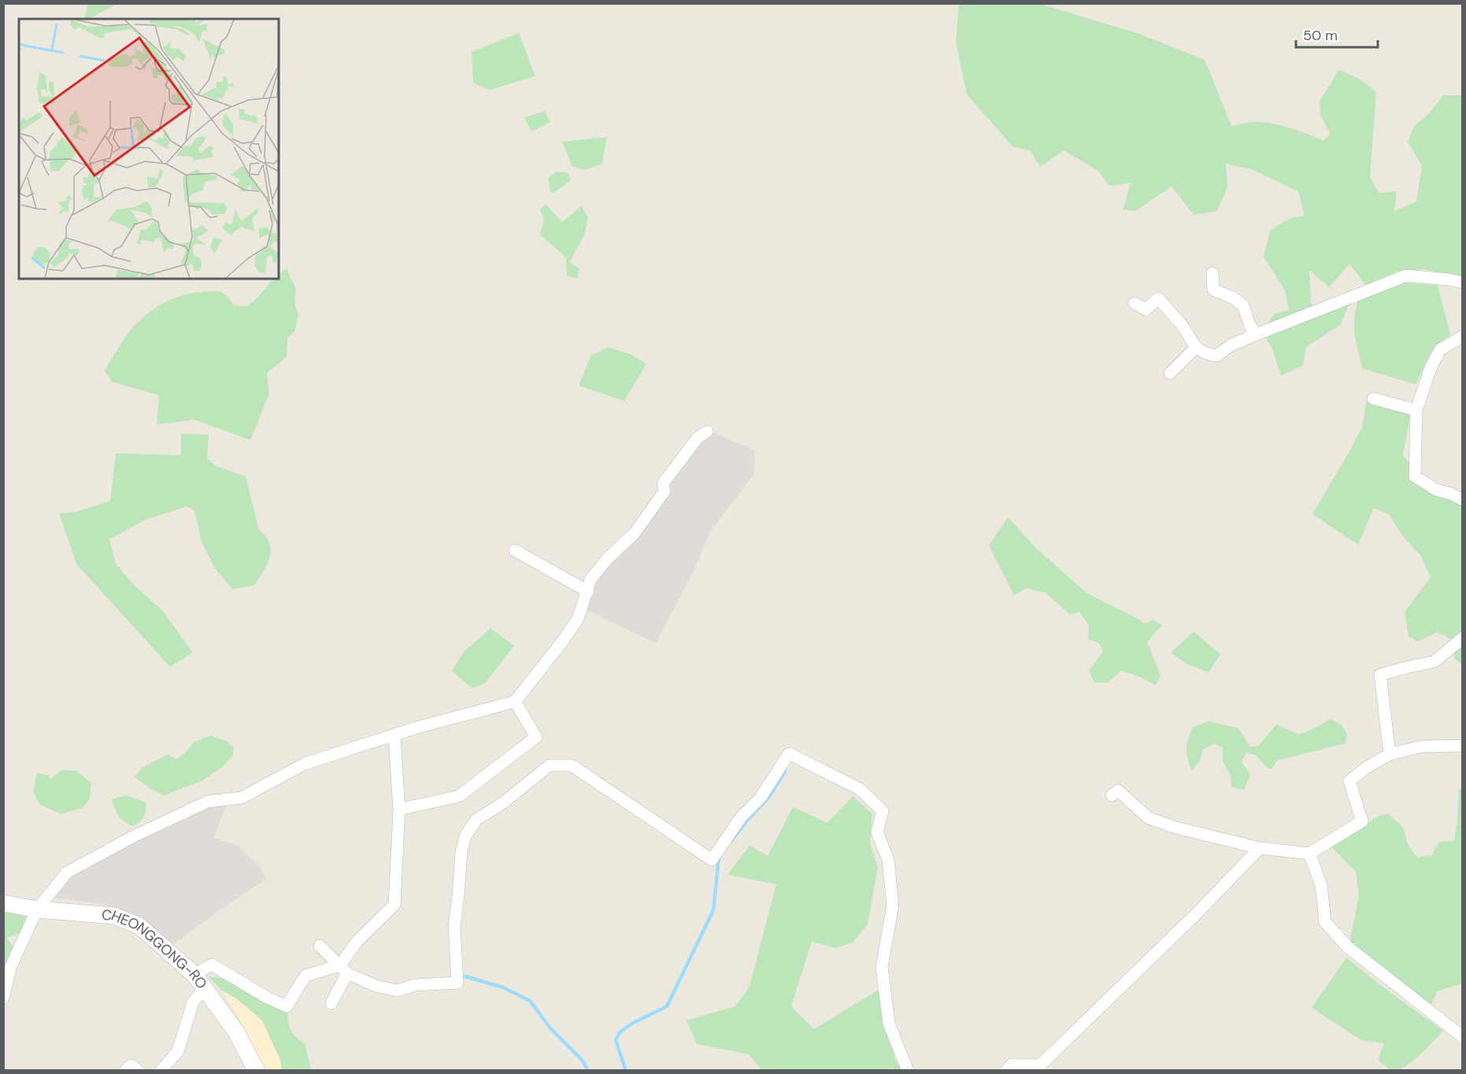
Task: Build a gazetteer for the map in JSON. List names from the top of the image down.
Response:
{
  "streets": {
    "street": ["CHEONGGONG-RO"]
  },
  "scale_bar": "50 m"
}
